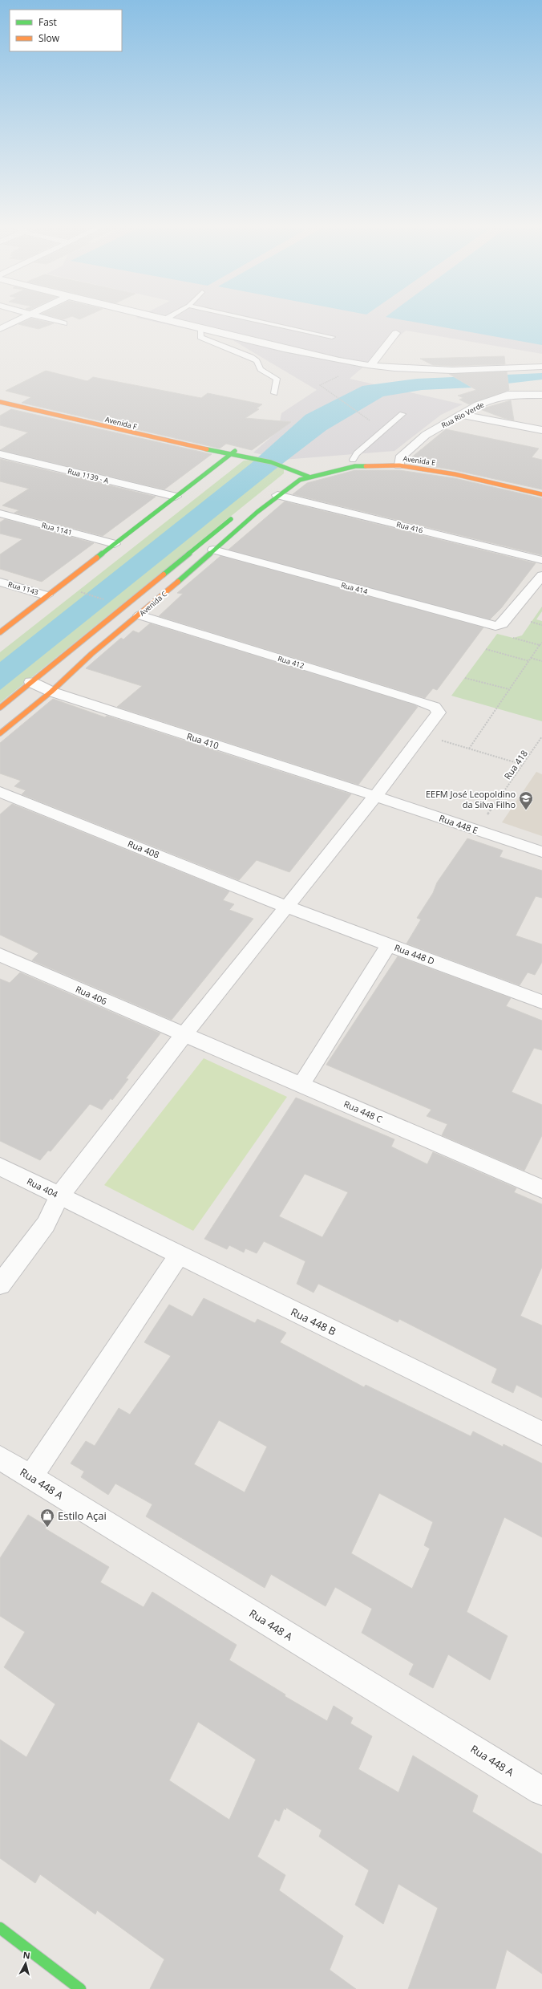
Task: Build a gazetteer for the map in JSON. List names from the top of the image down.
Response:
{
  "streets": {
    "street": [
      "Rua Rio Verde",
      "Avenida F",
      "Avenida E",
      "Rua 1139 - A",
      "Rua 416",
      "Rua 1141",
      "Rua 1143",
      "Rua 414",
      "Avenida C",
      "Rua 412",
      "Rua 410",
      "Rua 448 E",
      "Rua 408",
      "Rua 448 D",
      "Rua 406",
      "Rua 448 C",
      "Rua 404",
      "Rua 448 B",
      "Rua 448 A"
    ],
    "path": ["Rua 418"]
  },
  "crossings": [
    ["Rua Rio Verde", "Avenida E"],
    ["Avenida E", "Avenida C"],
    ["Rua 416", "Avenida C"],
    ["Rua 414", "Avenida C"],
    ["Avenida C", "Rua 412"],
    ["Avenida C", "Rua 410"],
    ["Rua 410", "Rua 448 E"],
    ["Rua 418", "Rua 448 E"],
    ["Rua 408", "Rua 448 D"],
    ["Rua 406", "Rua 448 C"],
    ["Rua 404", "Rua 448 B"]
  ],
  "places": {
    "school or university": ["EEFM José Leopoldino da Silva Filho"],
    "shop": ["Estilo Açai"]
  },
  "legend": ["Fast", "Slow"],
  "north": "top"
}
